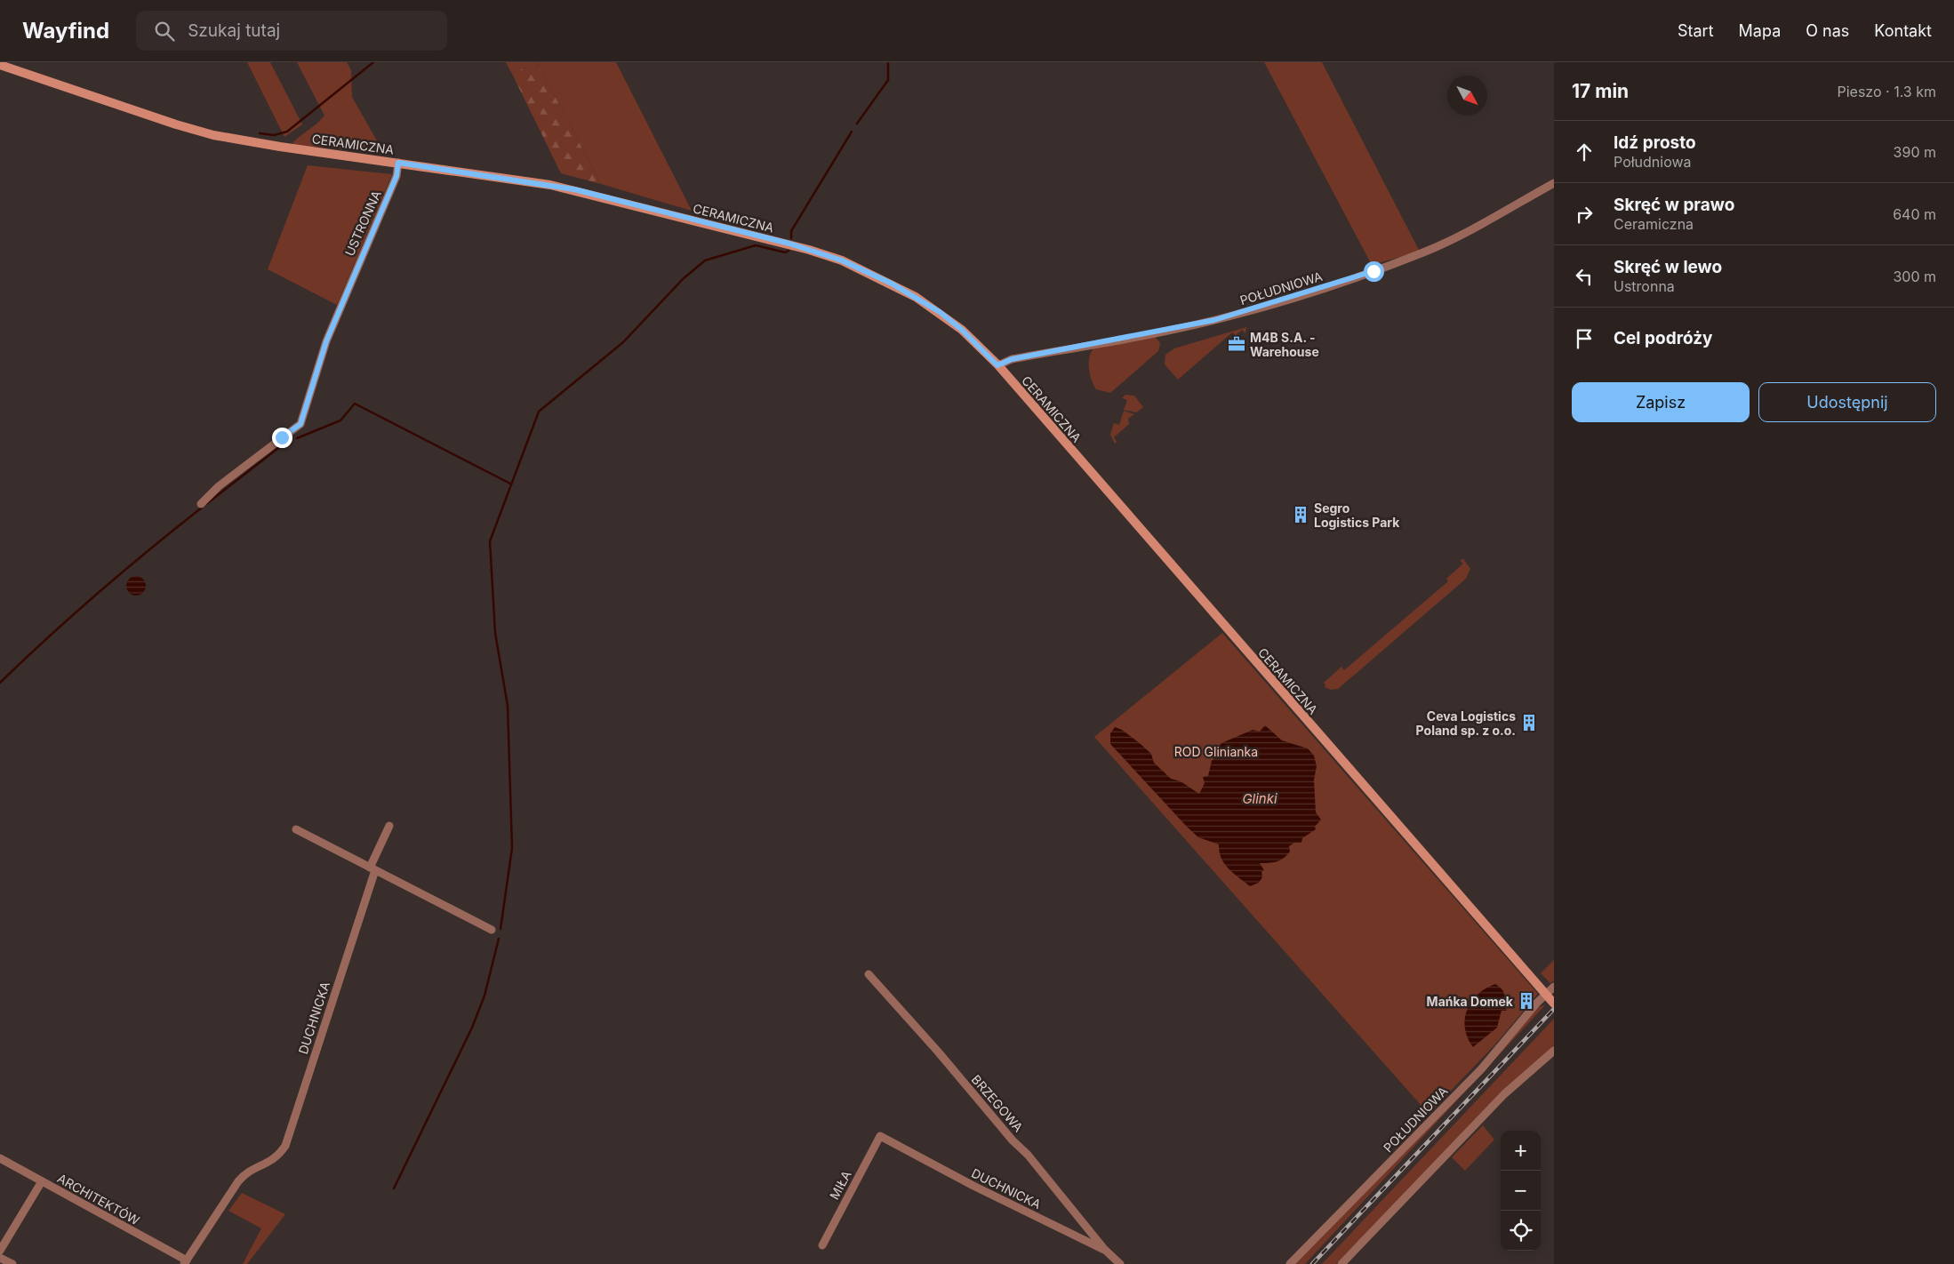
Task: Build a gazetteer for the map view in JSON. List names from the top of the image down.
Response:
{
  "streets": {
    "main road": ["CERAMICZNA"],
    "street": [
      "USTRONNA",
      "POŁUDNIOWA",
      "DUCHNICKA",
      "BRZEGOWA",
      "MIŁA",
      "ARCHITEKTÓW"
    ]
  },
  "crossings": [
    ["CERAMICZNA", "USTRONNA"],
    ["CERAMICZNA", "POŁUDNIOWA"],
    ["DUCHNICKA", "BRZEGOWA"],
    ["DUCHNICKA", "MIŁA"],
    ["DUCHNICKA", "ARCHITEKTÓW"]
  ],
  "water": ["Glinki"],
  "parks": ["ROD Glinianka"],
  "places": {
    "office": ["M4B S.A. - Warehouse"],
    "building": ["Segro Logistics Park", "Ceva Logistics Poland sp. z o.o.", "Mańka Domek"]
  },
  "north": "bottom right",
  "page": {
    "header": "Wayfind",
    "search": "Szukaj tutaj",
    "nav": [
      "Start",
      "Mapa",
      "O nas",
      "Kontakt"
    ],
    "heading": ["17 min", "Pieszo · 1.3 km"],
    "list": [
      ["Idź prosto", "Południowa", "390 m"],
      ["Skręć w prawo", "Ceramiczna", "640 m"],
      ["Skręć w lewo", "Ustronna", "300 m"],
      "Cel podróży"
    ],
    "buttons": ["Zapisz", "Udostępnij"],
    "map_buttons": ["+", "−"]
  }
}
